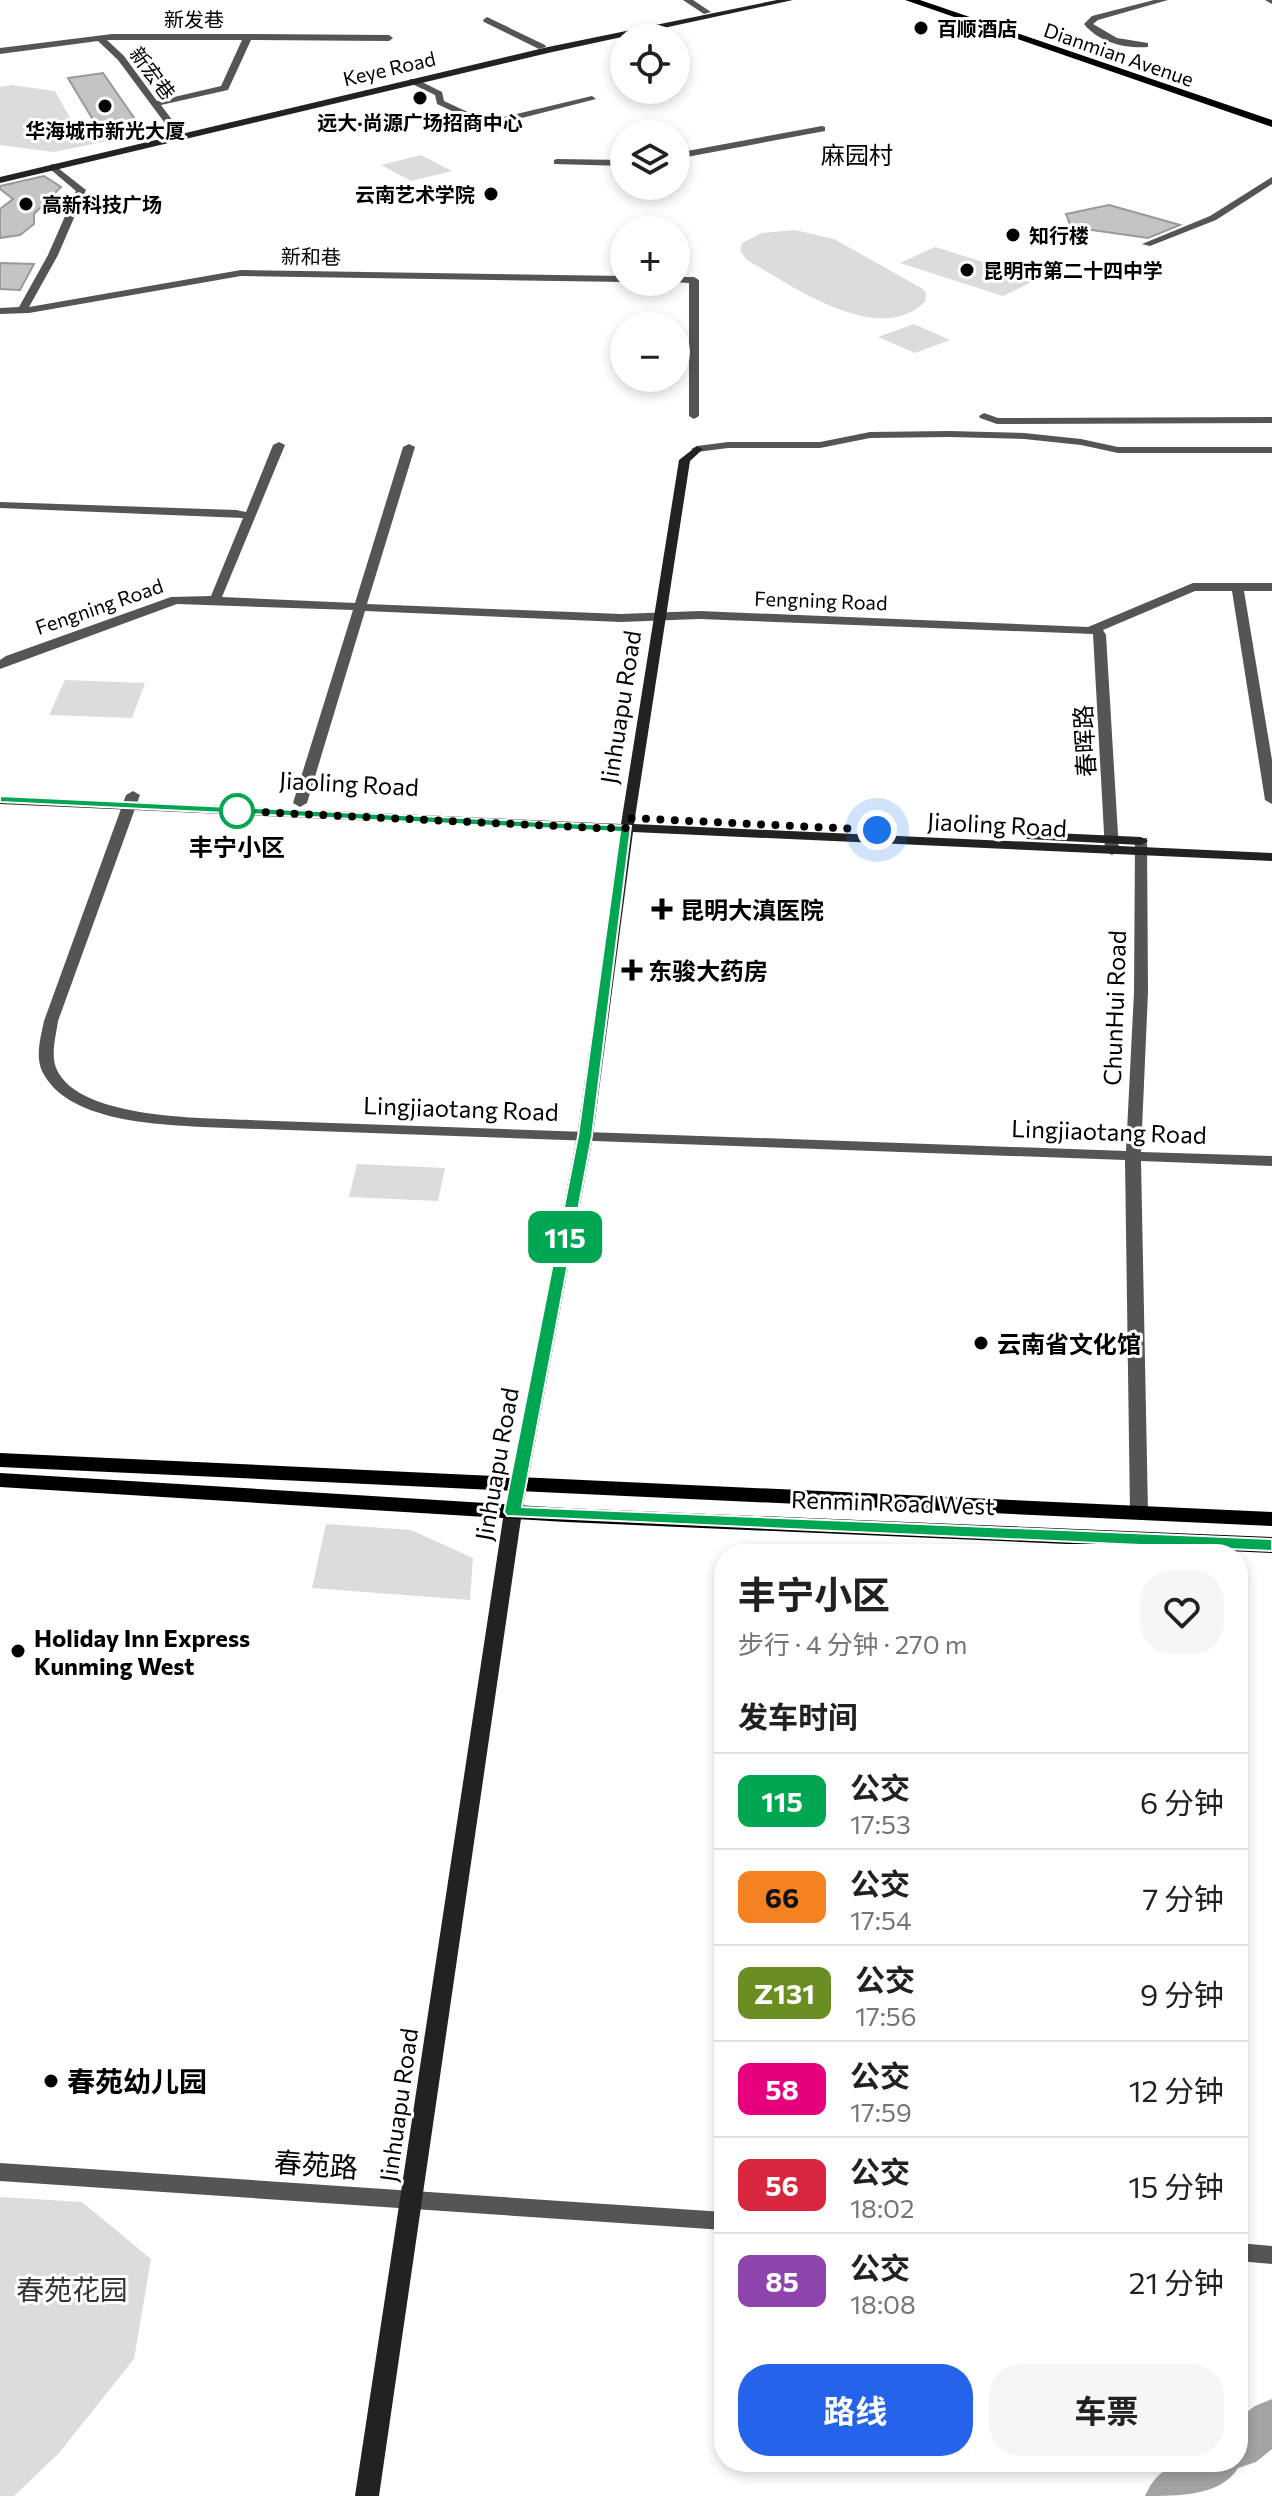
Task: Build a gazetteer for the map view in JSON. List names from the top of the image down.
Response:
{
  "streets": {
    "main road": ["Dianmian Avenue", "Renmin Road West"],
    "street": [
      "新发巷",
      "Keye Road",
      "新宏巷",
      "新和巷",
      "Fengning Road",
      "Jinhuapu Road",
      "春晖路",
      "Jiaoling Road",
      "ChunHui Road",
      "Lingjiaotang Road",
      "春苑路"
    ]
  },
  "crossings": [
    ["新发巷", "新宏巷"],
    ["Keye Road", "新宏巷"],
    ["Fengning Road", "Jinhuapu Road"],
    ["Fengning Road", "春晖路"],
    ["Jinhuapu Road", "Jiaoling Road"],
    ["Jinhuapu Road", "Lingjiaotang Road"],
    ["Jinhuapu Road", "Renmin Road West"],
    ["Jinhuapu Road", "春苑路"],
    ["春晖路", "Jiaoling Road"],
    ["Jiaoling Road", "ChunHui Road"],
    ["Jiaoling Road", "Lingjiaotang Road"],
    ["ChunHui Road", "Lingjiaotang Road"],
    ["ChunHui Road", "Renmin Road West"]
  ],
  "districts": ["麻园村"],
  "parks": ["春苑花园"],
  "places": {
    "other": [
      "百顺酒店",
      "远大·尚源广场招商中心",
      "华海城市新光大厦",
      "云南艺术学院",
      "高新科技广场",
      "知行楼",
      "昆明市第二十四中学",
      "丰宁小区",
      "云南省文化馆",
      "Holiday Inn Express Kunming West",
      "春苑幼儿园"
    ],
    "health": ["昆明大滇医院", "东骏大药房"]
  },
  "lines": ["bus line 115"],
  "page": {
    "on_map": "115",
    "map_buttons": ["+", "−"],
    "heading": [
      ["丰宁小区", "步行 · 4 分钟 · 270 m"],
      "发车时间"
    ],
    "list": [
      {
        "mark": "115",
        "name": "公交",
        "note": "17:53",
        "value": "6 分钟"
      },
      {
        "mark": "66",
        "name": "公交",
        "note": "17:54",
        "value": "7 分钟"
      },
      {
        "mark": "Z131",
        "name": "公交",
        "note": "17:56",
        "value": "9 分钟"
      },
      {
        "mark": "58",
        "name": "公交",
        "note": "17:59",
        "value": "12 分钟"
      },
      {
        "mark": "56",
        "name": "公交",
        "note": "18:02",
        "value": "15 分钟"
      },
      {
        "mark": "85",
        "name": "公交",
        "note": "18:08",
        "value": "21 分钟"
      }
    ],
    "buttons": ["路线", "车票"]
  }
}
